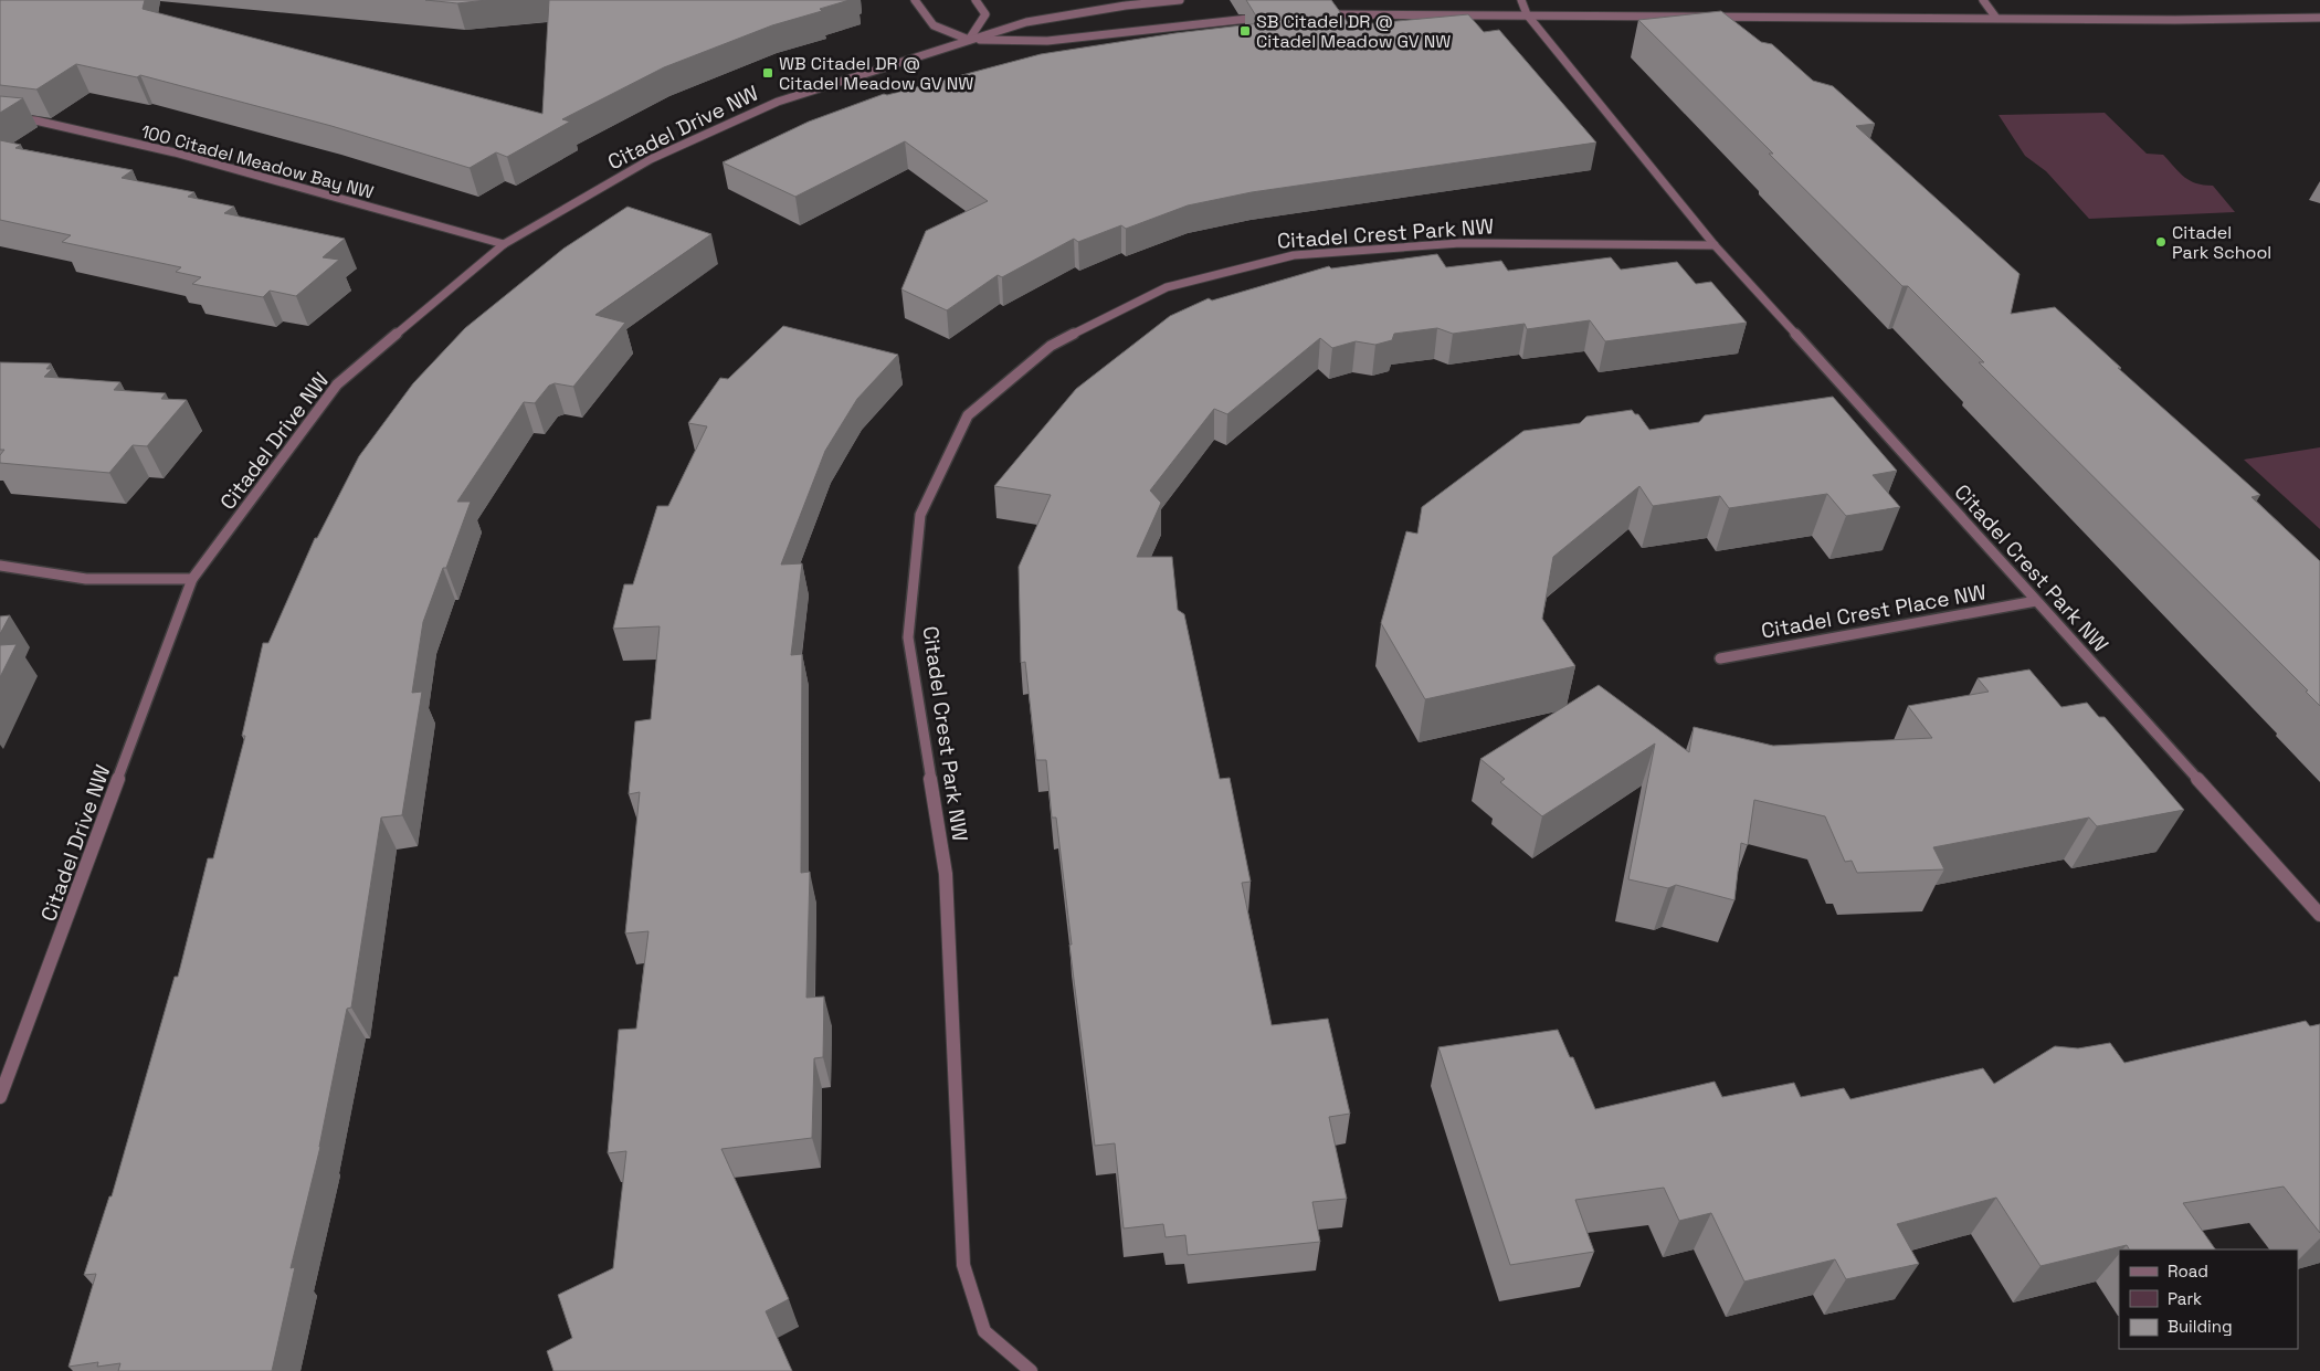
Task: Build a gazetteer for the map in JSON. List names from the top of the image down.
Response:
{
  "streets": {
    "street": [
      "Citadel Drive NW",
      "100 Citadel Meadow Bay NW",
      "Citadel Crest Park NW",
      "Citadel Crest Place NW"
    ]
  },
  "crossings": [
    ["Citadel Drive NW", "100 Citadel Meadow Bay NW"],
    ["Citadel Crest Park NW", "Citadel Crest Place NW"]
  ],
  "places": {
    "transit": ["SB Citadel DR @ Citadel Meadow GV NW", "WB Citadel DR @ Citadel Meadow GV NW"],
    "other": ["Citadel Park School"]
  },
  "legend": ["Road", "Park", "Building"]
}
